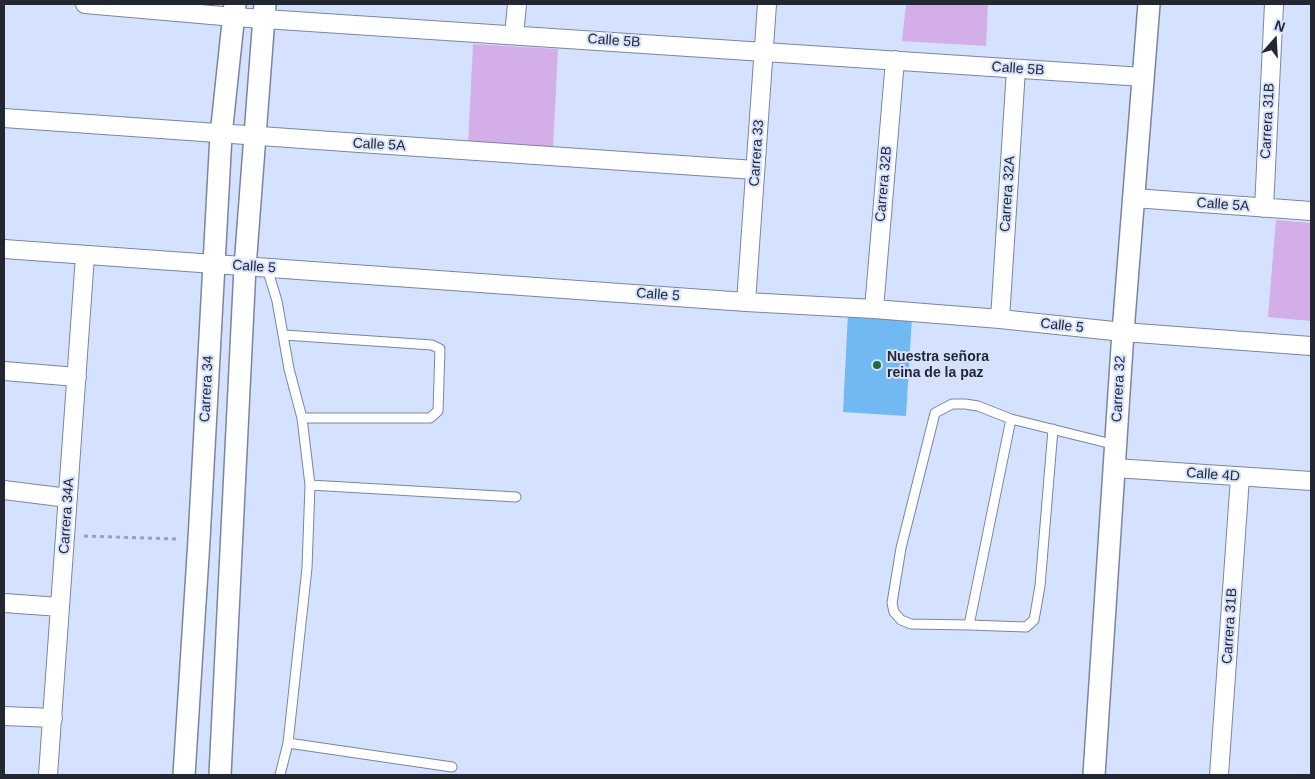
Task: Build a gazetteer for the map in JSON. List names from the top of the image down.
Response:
{
  "streets": {
    "street": [
      "Calle 5B",
      "Carrera 31B",
      "Calle 5A",
      "Carrera 33",
      "Carrera 32B",
      "Carrera 32A",
      "Calle 5",
      "Carrera 34",
      "Carrera 32",
      "Calle 4D",
      "Carrera 34A"
    ]
  },
  "crossings": [
    ["Calle 5B", "Carrera 33"],
    ["Calle 5B", "Carrera 32B"],
    ["Calle 5B", "Carrera 32A"],
    ["Calle 5B", "Carrera 34"],
    ["Calle 5B", "Carrera 32"],
    ["Carrera 31B", "Calle 5A"],
    ["Carrera 31B", "Calle 4D"],
    ["Calle 5A", "Carrera 33"],
    ["Calle 5A", "Carrera 34"],
    ["Calle 5A", "Carrera 32"],
    ["Carrera 33", "Calle 5"],
    ["Carrera 32B", "Calle 5"],
    ["Carrera 32A", "Calle 5"],
    ["Calle 5", "Carrera 34"],
    ["Calle 5", "Carrera 32"],
    ["Calle 5", "Carrera 34A"],
    ["Carrera 32", "Calle 4D"]
  ],
  "places": ["Nuestra señora reina de la paz"],
  "north": "top"
}
